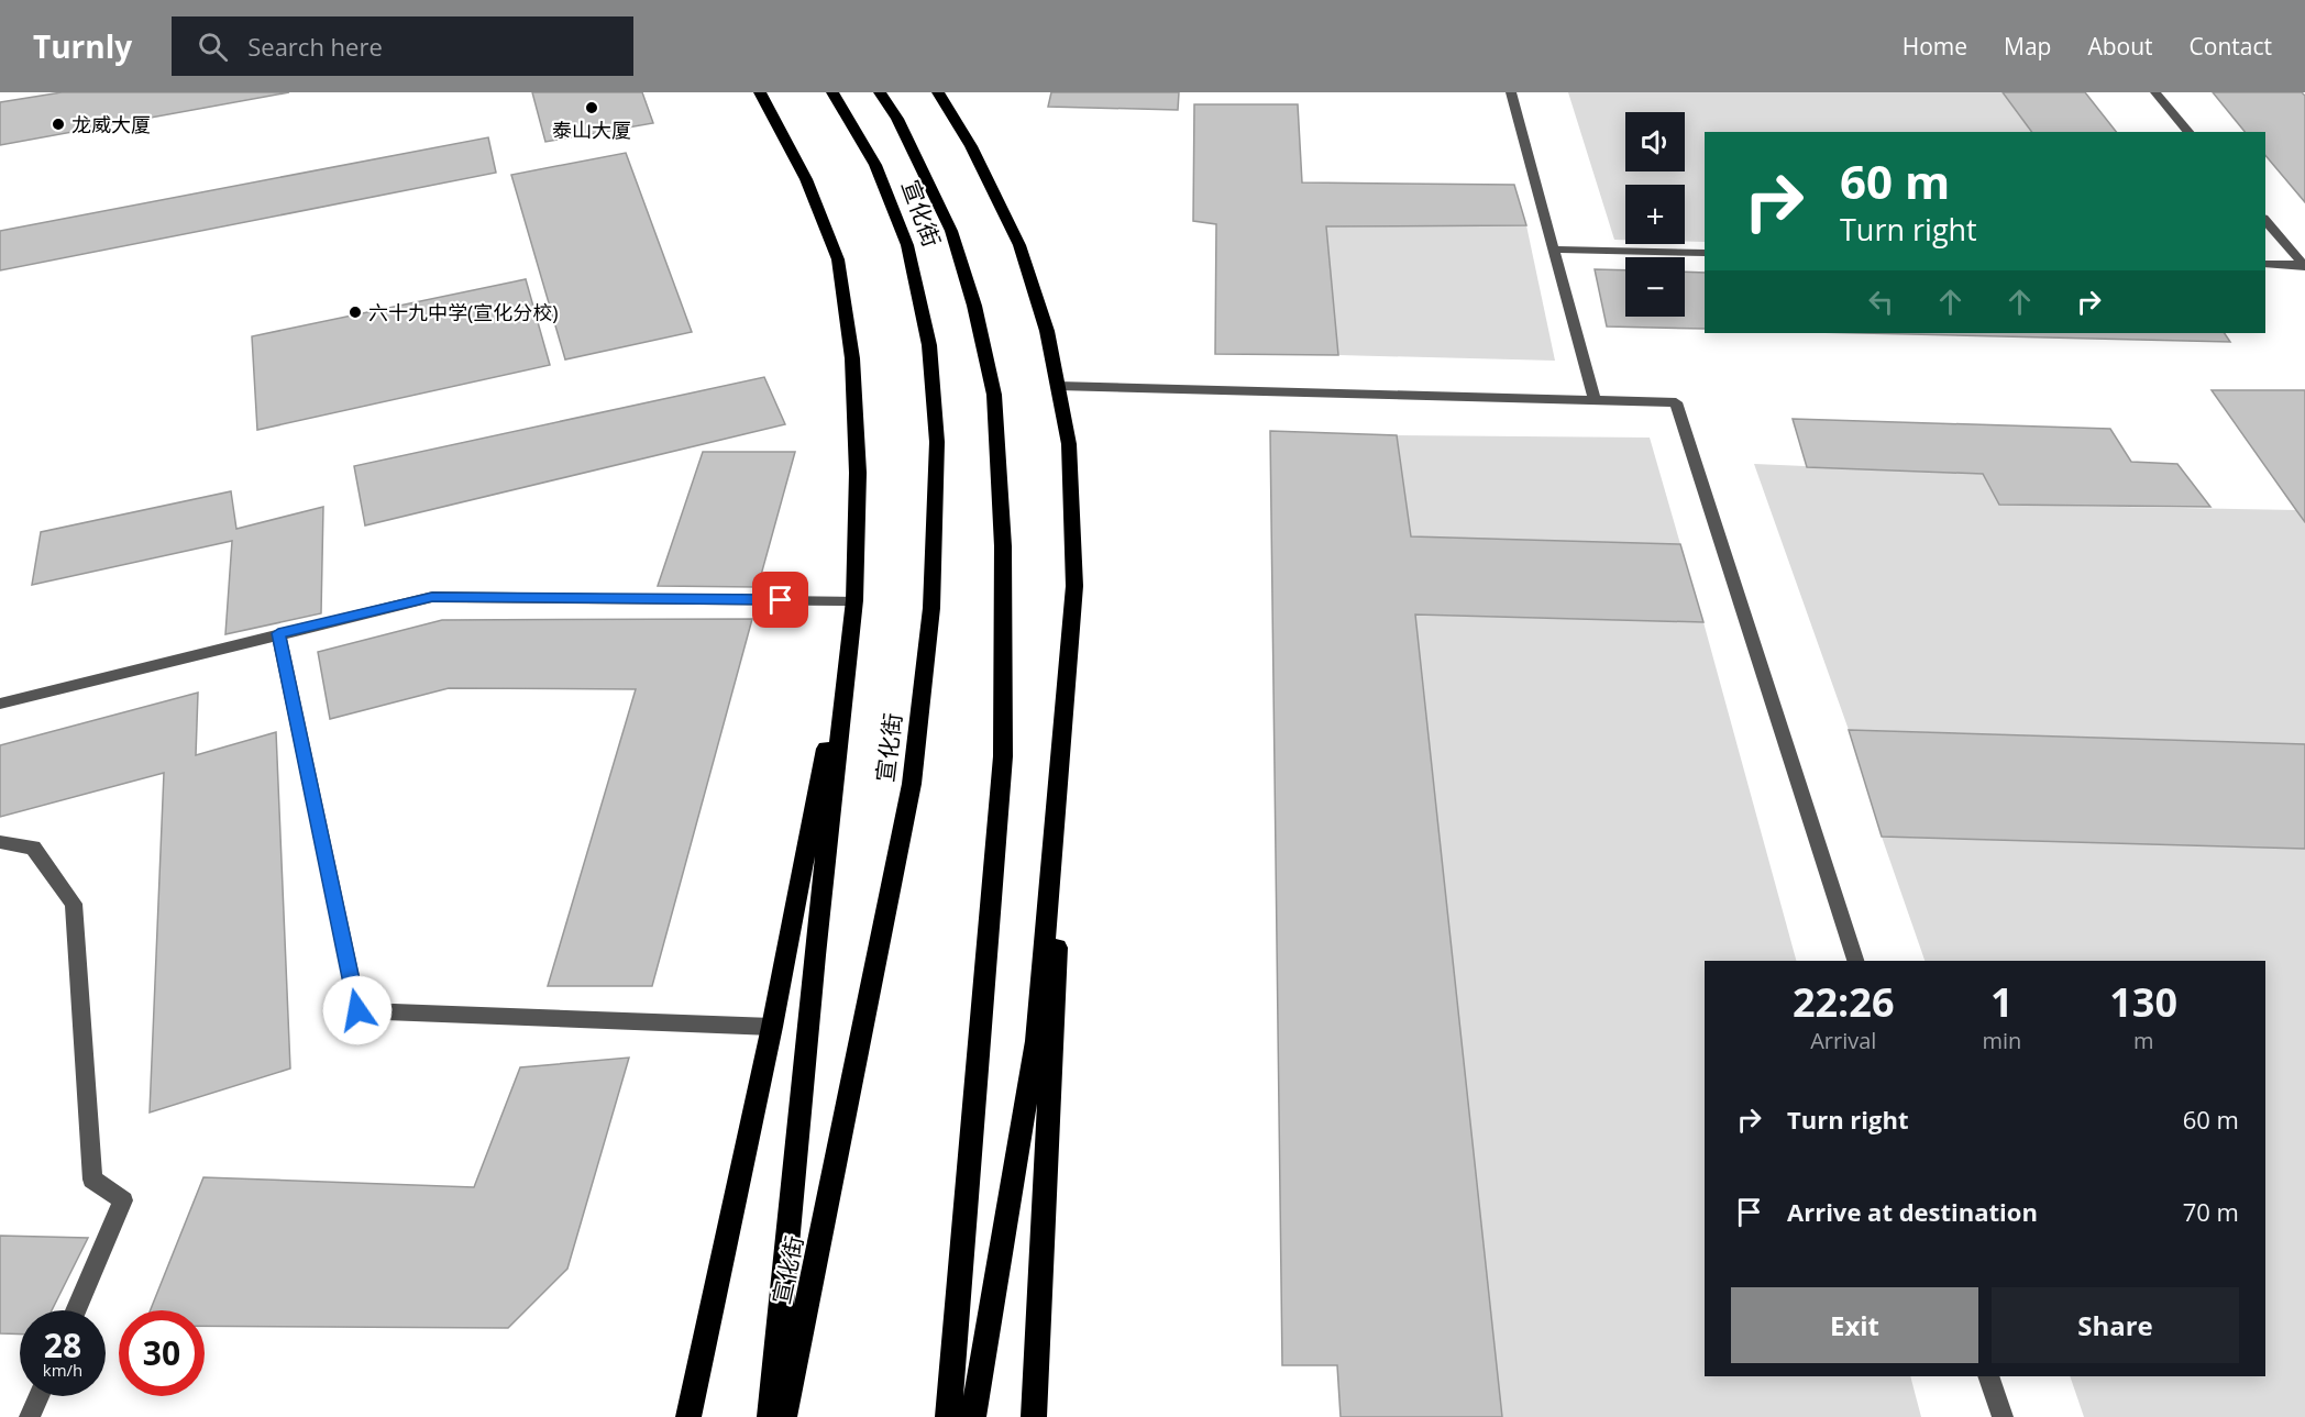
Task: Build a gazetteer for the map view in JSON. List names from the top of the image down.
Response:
{
  "streets": {
    "highway": ["宣化街"]
  },
  "places": ["泰山大厦", "龙威大厦", "六十九中学(宣化分校)"],
  "page": {
    "header": "Turnly",
    "search": "Search here",
    "nav": [
      "Home",
      "Map",
      "About",
      "Contact"
    ],
    "map_buttons": ["+", "−"],
    "turn": ["60 m", "Turn right"],
    "eta": [
      "22:26",
      "Arrival",
      "1",
      "min",
      "130",
      "m"
    ],
    "list": [
      {
        "name": "Turn right",
        "value": "60 m"
      },
      {
        "name": "Arrive at destination",
        "value": "70 m"
      }
    ],
    "buttons": ["Exit", "Share"],
    "speed": "28 km/h",
    "limit": "30"
  }
}
